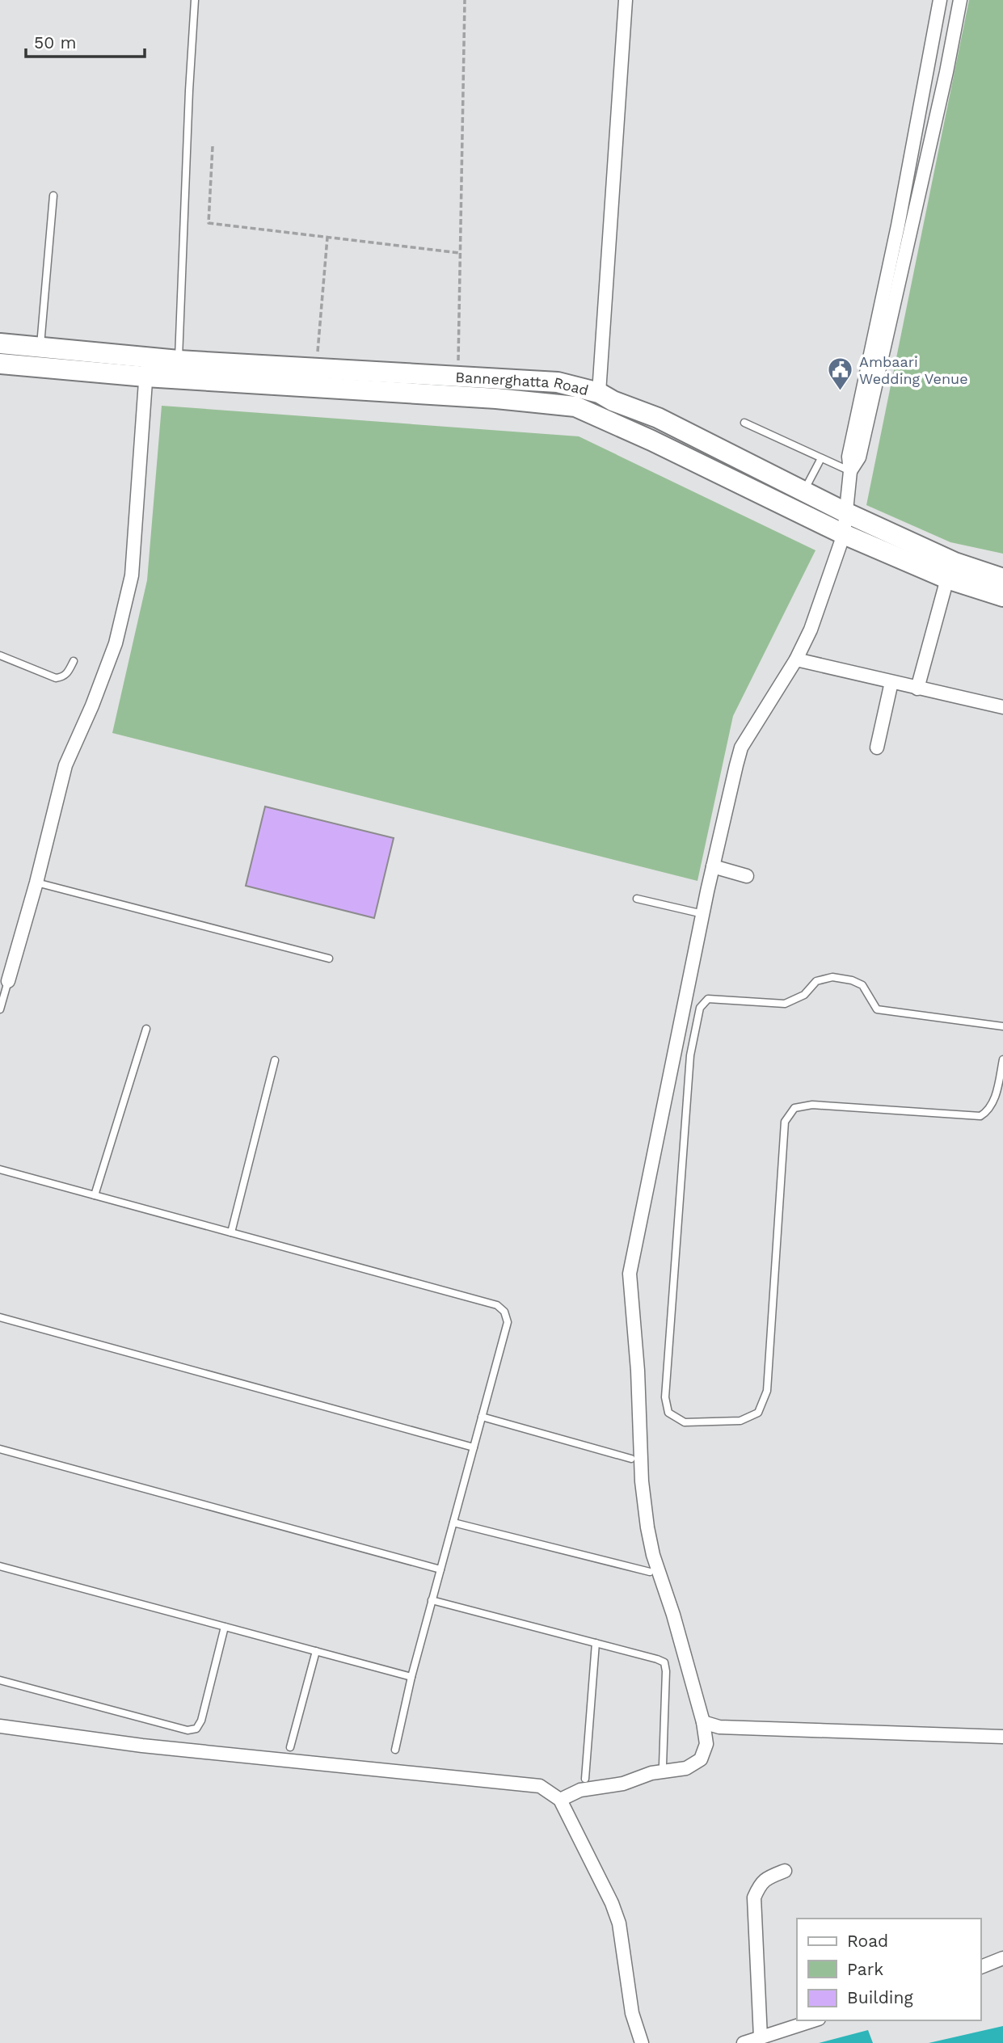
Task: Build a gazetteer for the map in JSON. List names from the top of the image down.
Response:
{
  "streets": {
    "main road": ["Bannerghatta Road"]
  },
  "places": {
    "public building": ["Ambaari Wedding Venue"]
  },
  "legend": ["Road", "Park", "Building"],
  "scale_bar": "50 m"
}
